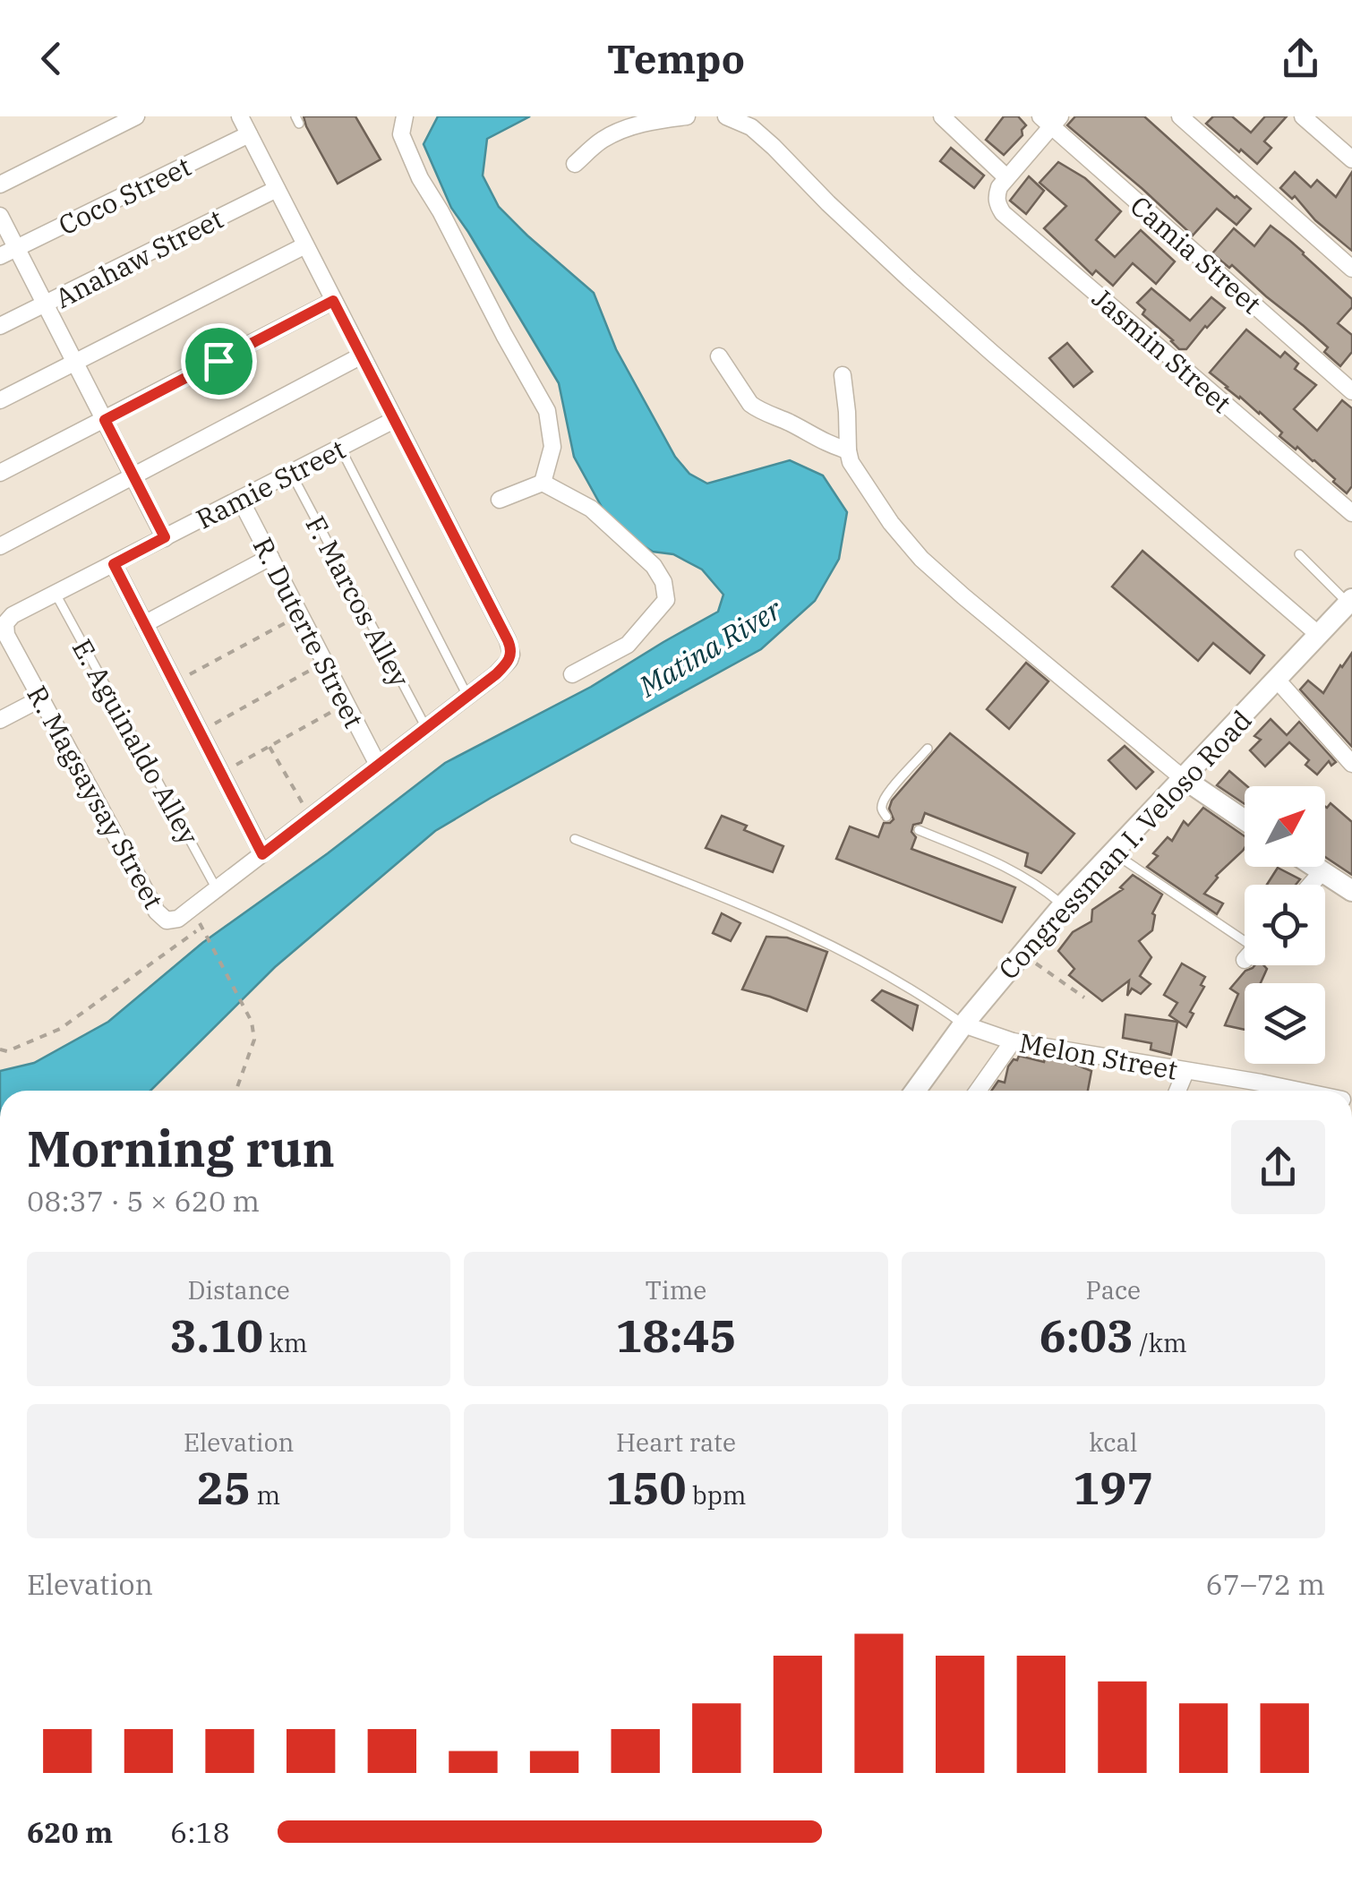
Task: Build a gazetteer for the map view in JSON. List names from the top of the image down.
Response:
{
  "streets": {
    "main road": ["Congressman I. Veloso Road"],
    "street": [
      "Coco Street",
      "Camia Street",
      "Anahaw Street",
      "Jasmin Street",
      "Ramie Street",
      "R. Duterte Street",
      "R. Magsaysay Street",
      "Melon Street"
    ],
    "lane": ["F. Marcos Alley", "E. Aguinaldo Alley"]
  },
  "crossings": [
    ["Ramie Street", "F. Marcos Alley"],
    ["Ramie Street", "R. Duterte Street"],
    ["Ramie Street", "E. Aguinaldo Alley"],
    ["Ramie Street", "R. Magsaysay Street"],
    ["E. Aguinaldo Alley", "R. Magsaysay Street"],
    ["Congressman I. Veloso Road", "Melon Street"]
  ],
  "water": ["Matina River"],
  "north": "top right",
  "page": {
    "header": "Tempo",
    "heading": ["Morning run", "08:37 · 5 × 620 m"],
    "stats": [
      ["Distance", "3.10 km"],
      ["Time", "18:45"],
      ["Pace", "6:03 /km"],
      ["Elevation", "25 m"],
      ["Heart rate", "150 bpm"],
      ["kcal", "197"]
    ],
    "chart": ["Elevation", "67–72 m"],
    "list": [
      {
        "name": "620 m",
        "note": "6:18"
      }
    ]
  }
}
